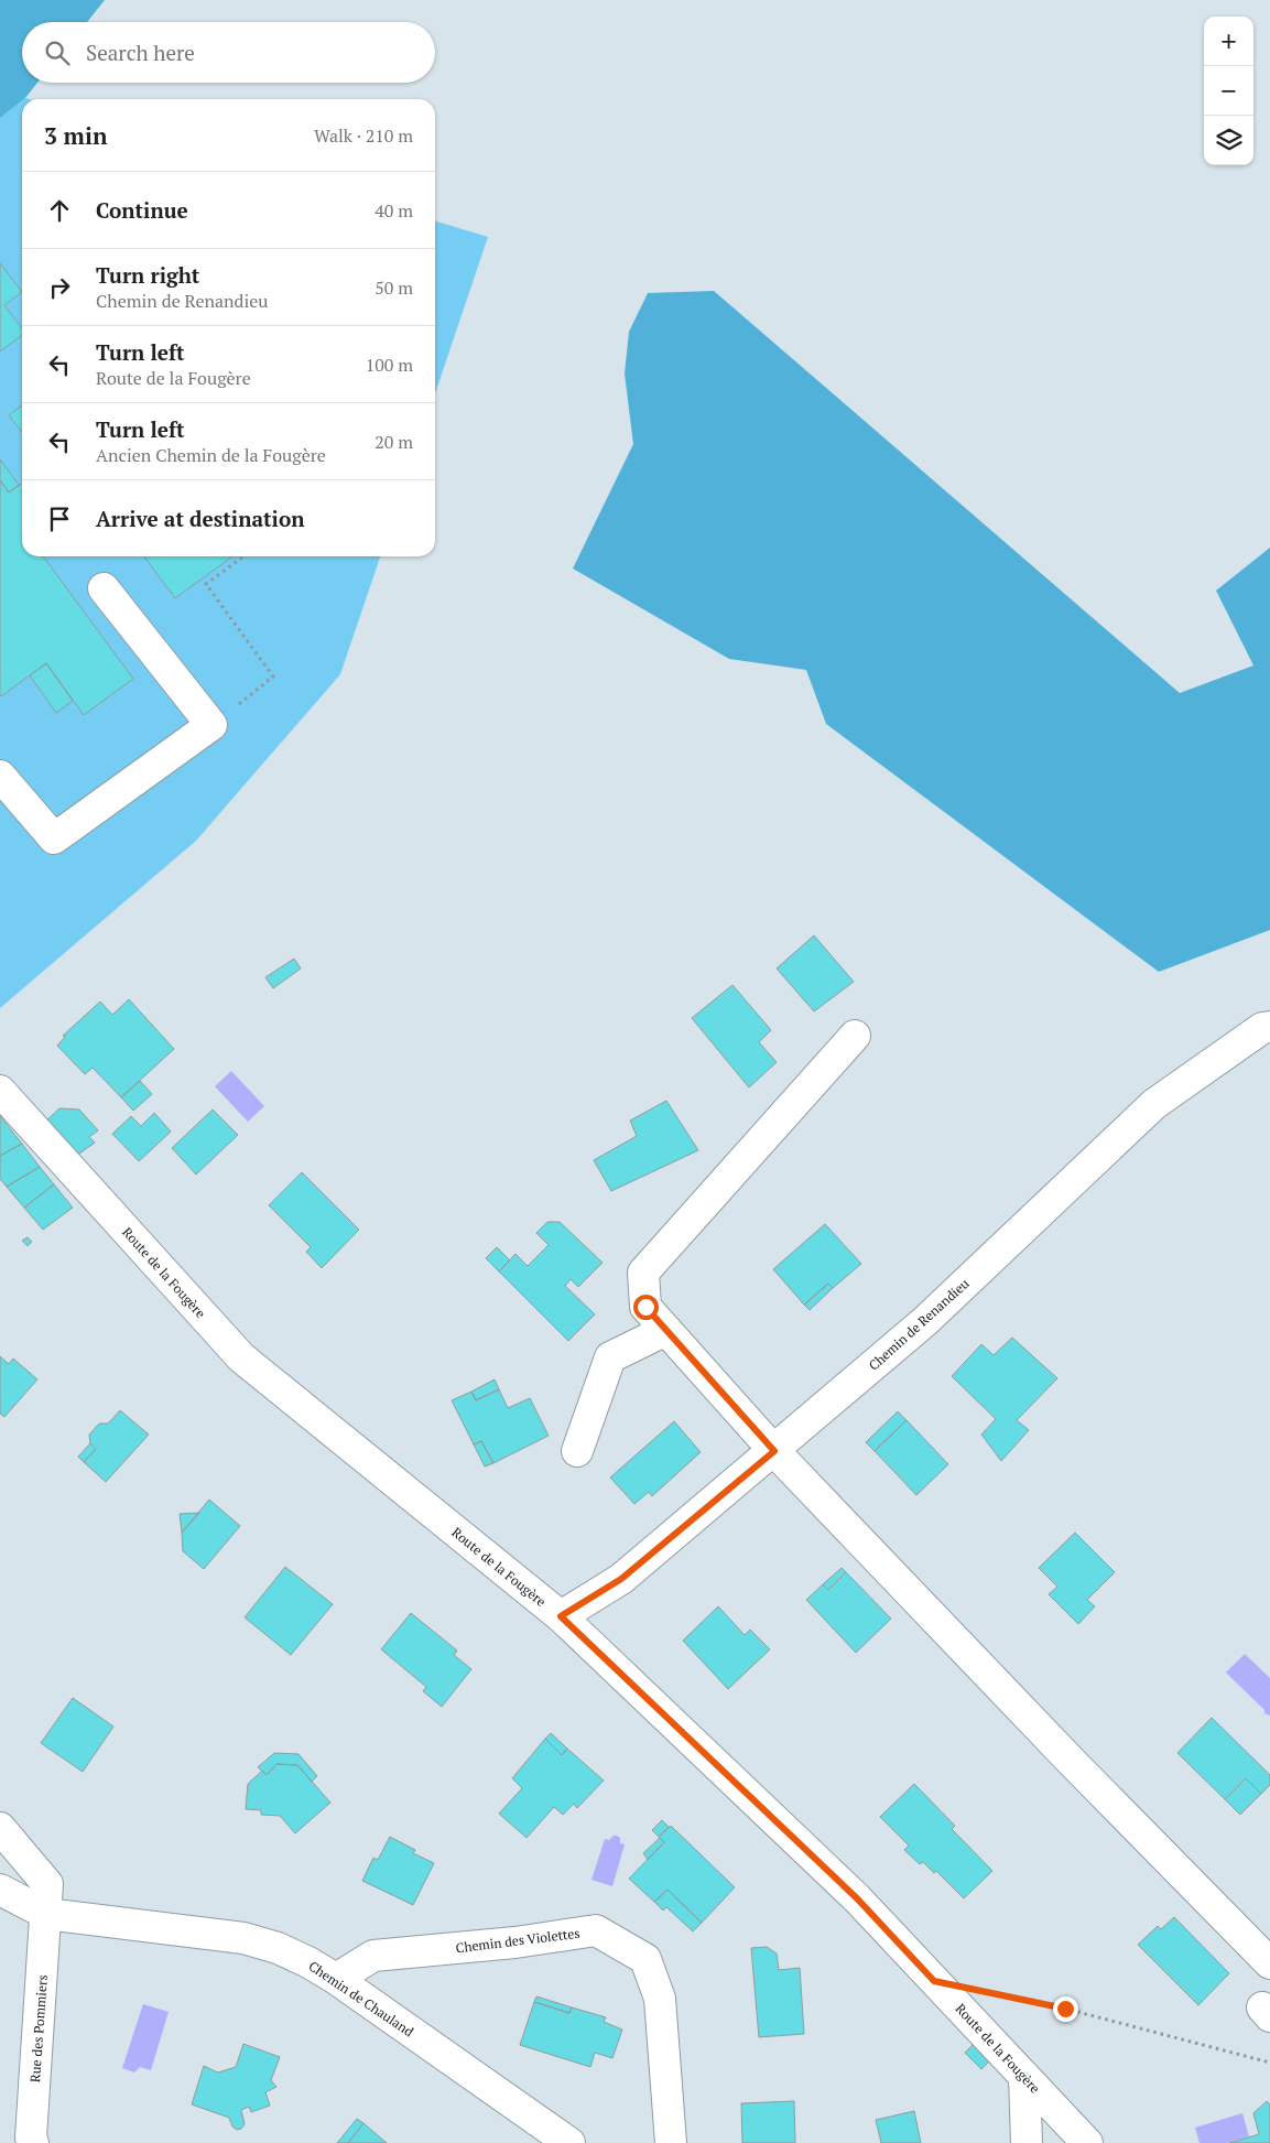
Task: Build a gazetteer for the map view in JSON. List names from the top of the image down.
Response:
{
  "streets": {
    "street": [
      "Route de la Fougère",
      "Chemin de Renandieu",
      "Chemin des Violettes",
      "Chemin de Chauland",
      "Rue des Pommiers"
    ]
  },
  "crossings": [
    ["Route de la Fougère", "Chemin de Renandieu"],
    ["Chemin des Violettes", "Chemin de Chauland"],
    ["Chemin de Chauland", "Rue des Pommiers"]
  ],
  "page": {
    "map_buttons": ["+", "−"],
    "search": "Search here",
    "heading": ["3 min", "Walk · 210 m"],
    "list": [
      ["Continue", "40 m"],
      ["Turn right", "Chemin de Renandieu", "50 m"],
      ["Turn left", "Route de la Fougère", "100 m"],
      ["Turn left", "Ancien Chemin de la Fougère", "20 m"],
      "Arrive at destination"
    ]
  }
}
